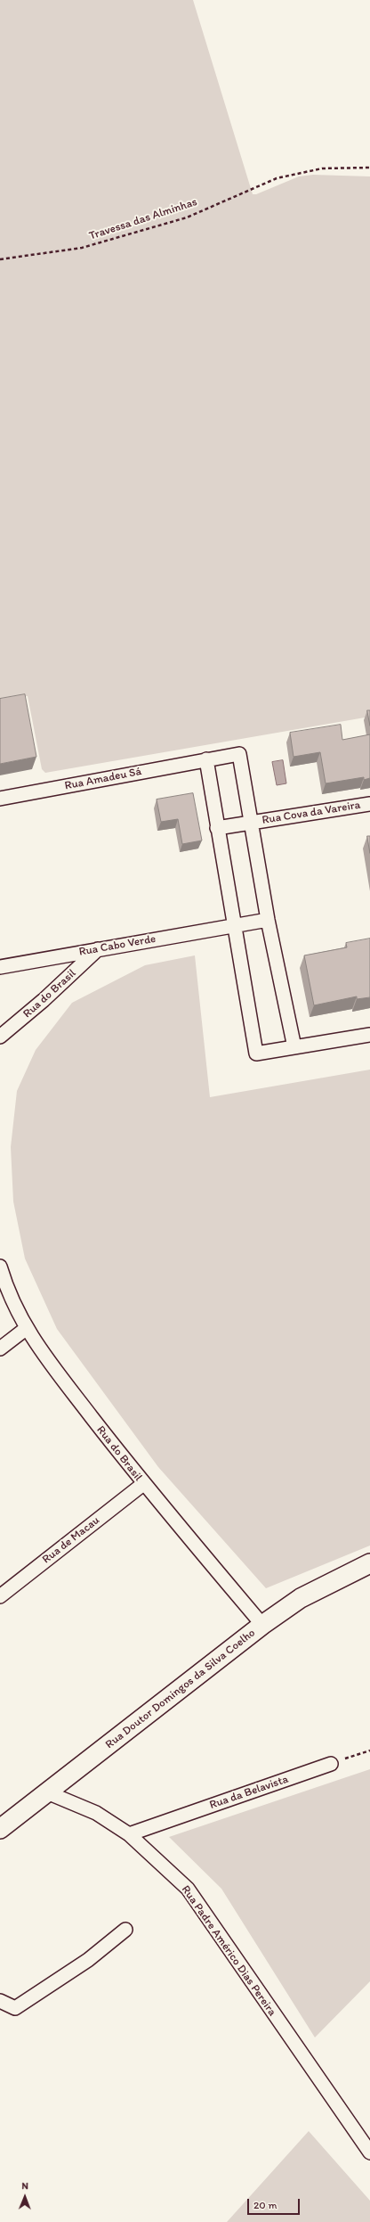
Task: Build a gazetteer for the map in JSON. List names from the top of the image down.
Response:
{
  "streets": {
    "street": [
      "Rua Amadeu Sá",
      "Rua Cova da Vareira",
      "Rua Cabo Verde",
      "Rua do Brasil",
      "Rua de Macau",
      "Rua Doutor Domingos da Silva Coelho",
      "Rua da Belavista",
      "Rua Padre Américo Dias Pereira"
    ],
    "path": ["Travessa das Alminhas"]
  },
  "crossings": [
    ["Rua Amadeu Sá", "Rua Cova da Vareira"],
    ["Rua Cabo Verde", "Rua do Brasil"],
    ["Rua do Brasil", "Rua de Macau"],
    ["Rua do Brasil", "Rua Doutor Domingos da Silva Coelho"],
    ["Rua Doutor Domingos da Silva Coelho", "Rua Padre Américo Dias Pereira"],
    ["Rua da Belavista", "Rua Padre Américo Dias Pereira"]
  ],
  "scale_bar": "20 m",
  "north": "top"
}
